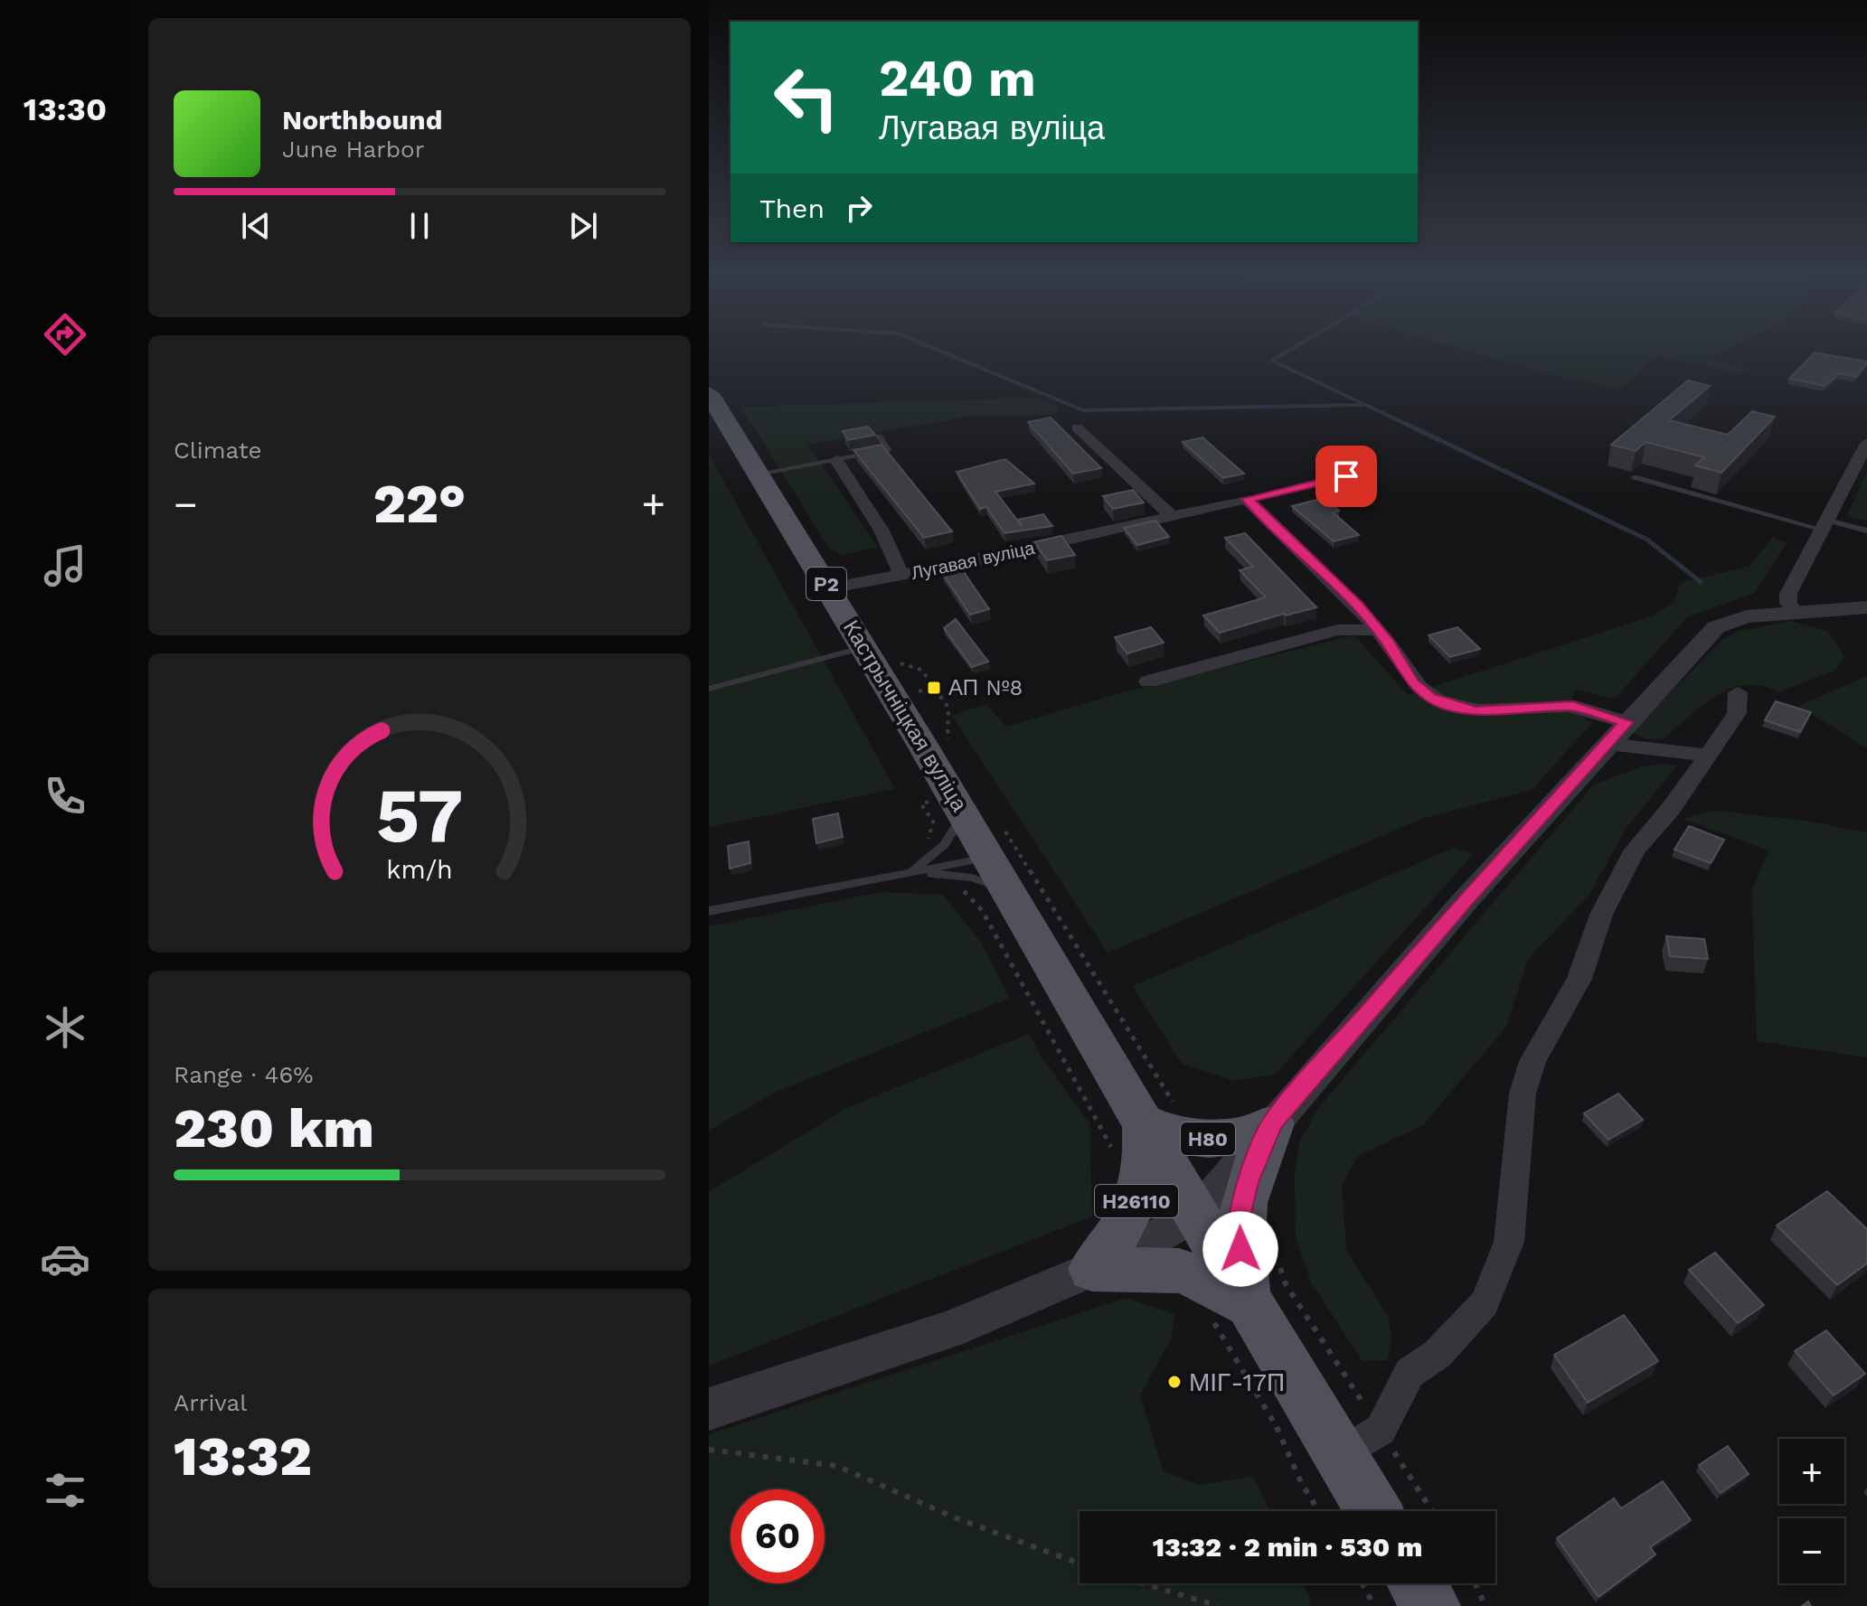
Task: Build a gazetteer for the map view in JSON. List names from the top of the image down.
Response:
{
  "streets": {
    "main road": [
      "Р2",
      "Кастрычніцкая вуліца",
      "Н80",
      "Н26110"
    ],
    "street": ["Лугавая вуліца"]
  },
  "crossings": [
    ["Лугавая вуліца", "Кастрычніцкая вуліца"],
    ["Р2", "Кастрычніцкая вуліца"],
    ["Р2", "Н80"],
    ["Р2", "Н26110"],
    ["Н80", "Н26110"]
  ],
  "places": {
    "transit": ["АП №8"],
    "other": ["МІГ-17П"]
  },
  "page": {
    "tabs": "13:30",
    "turn": ["240 m", "Лугавая вуліца"],
    "song": ["Northbound", "June Harbor"],
    "then": "Then",
    "tile": [
      "Climate",
      ["Range · 46%", "230 km"],
      ["Arrival", "13:32"]
    ],
    "heat": ["−", "22°", "+"],
    "map_buttons": ["+", "−"],
    "limit": "60",
    "trip": "13:32 · 2 min · 530 m",
    "gauge": ["57", "km/h"]
  }
}
